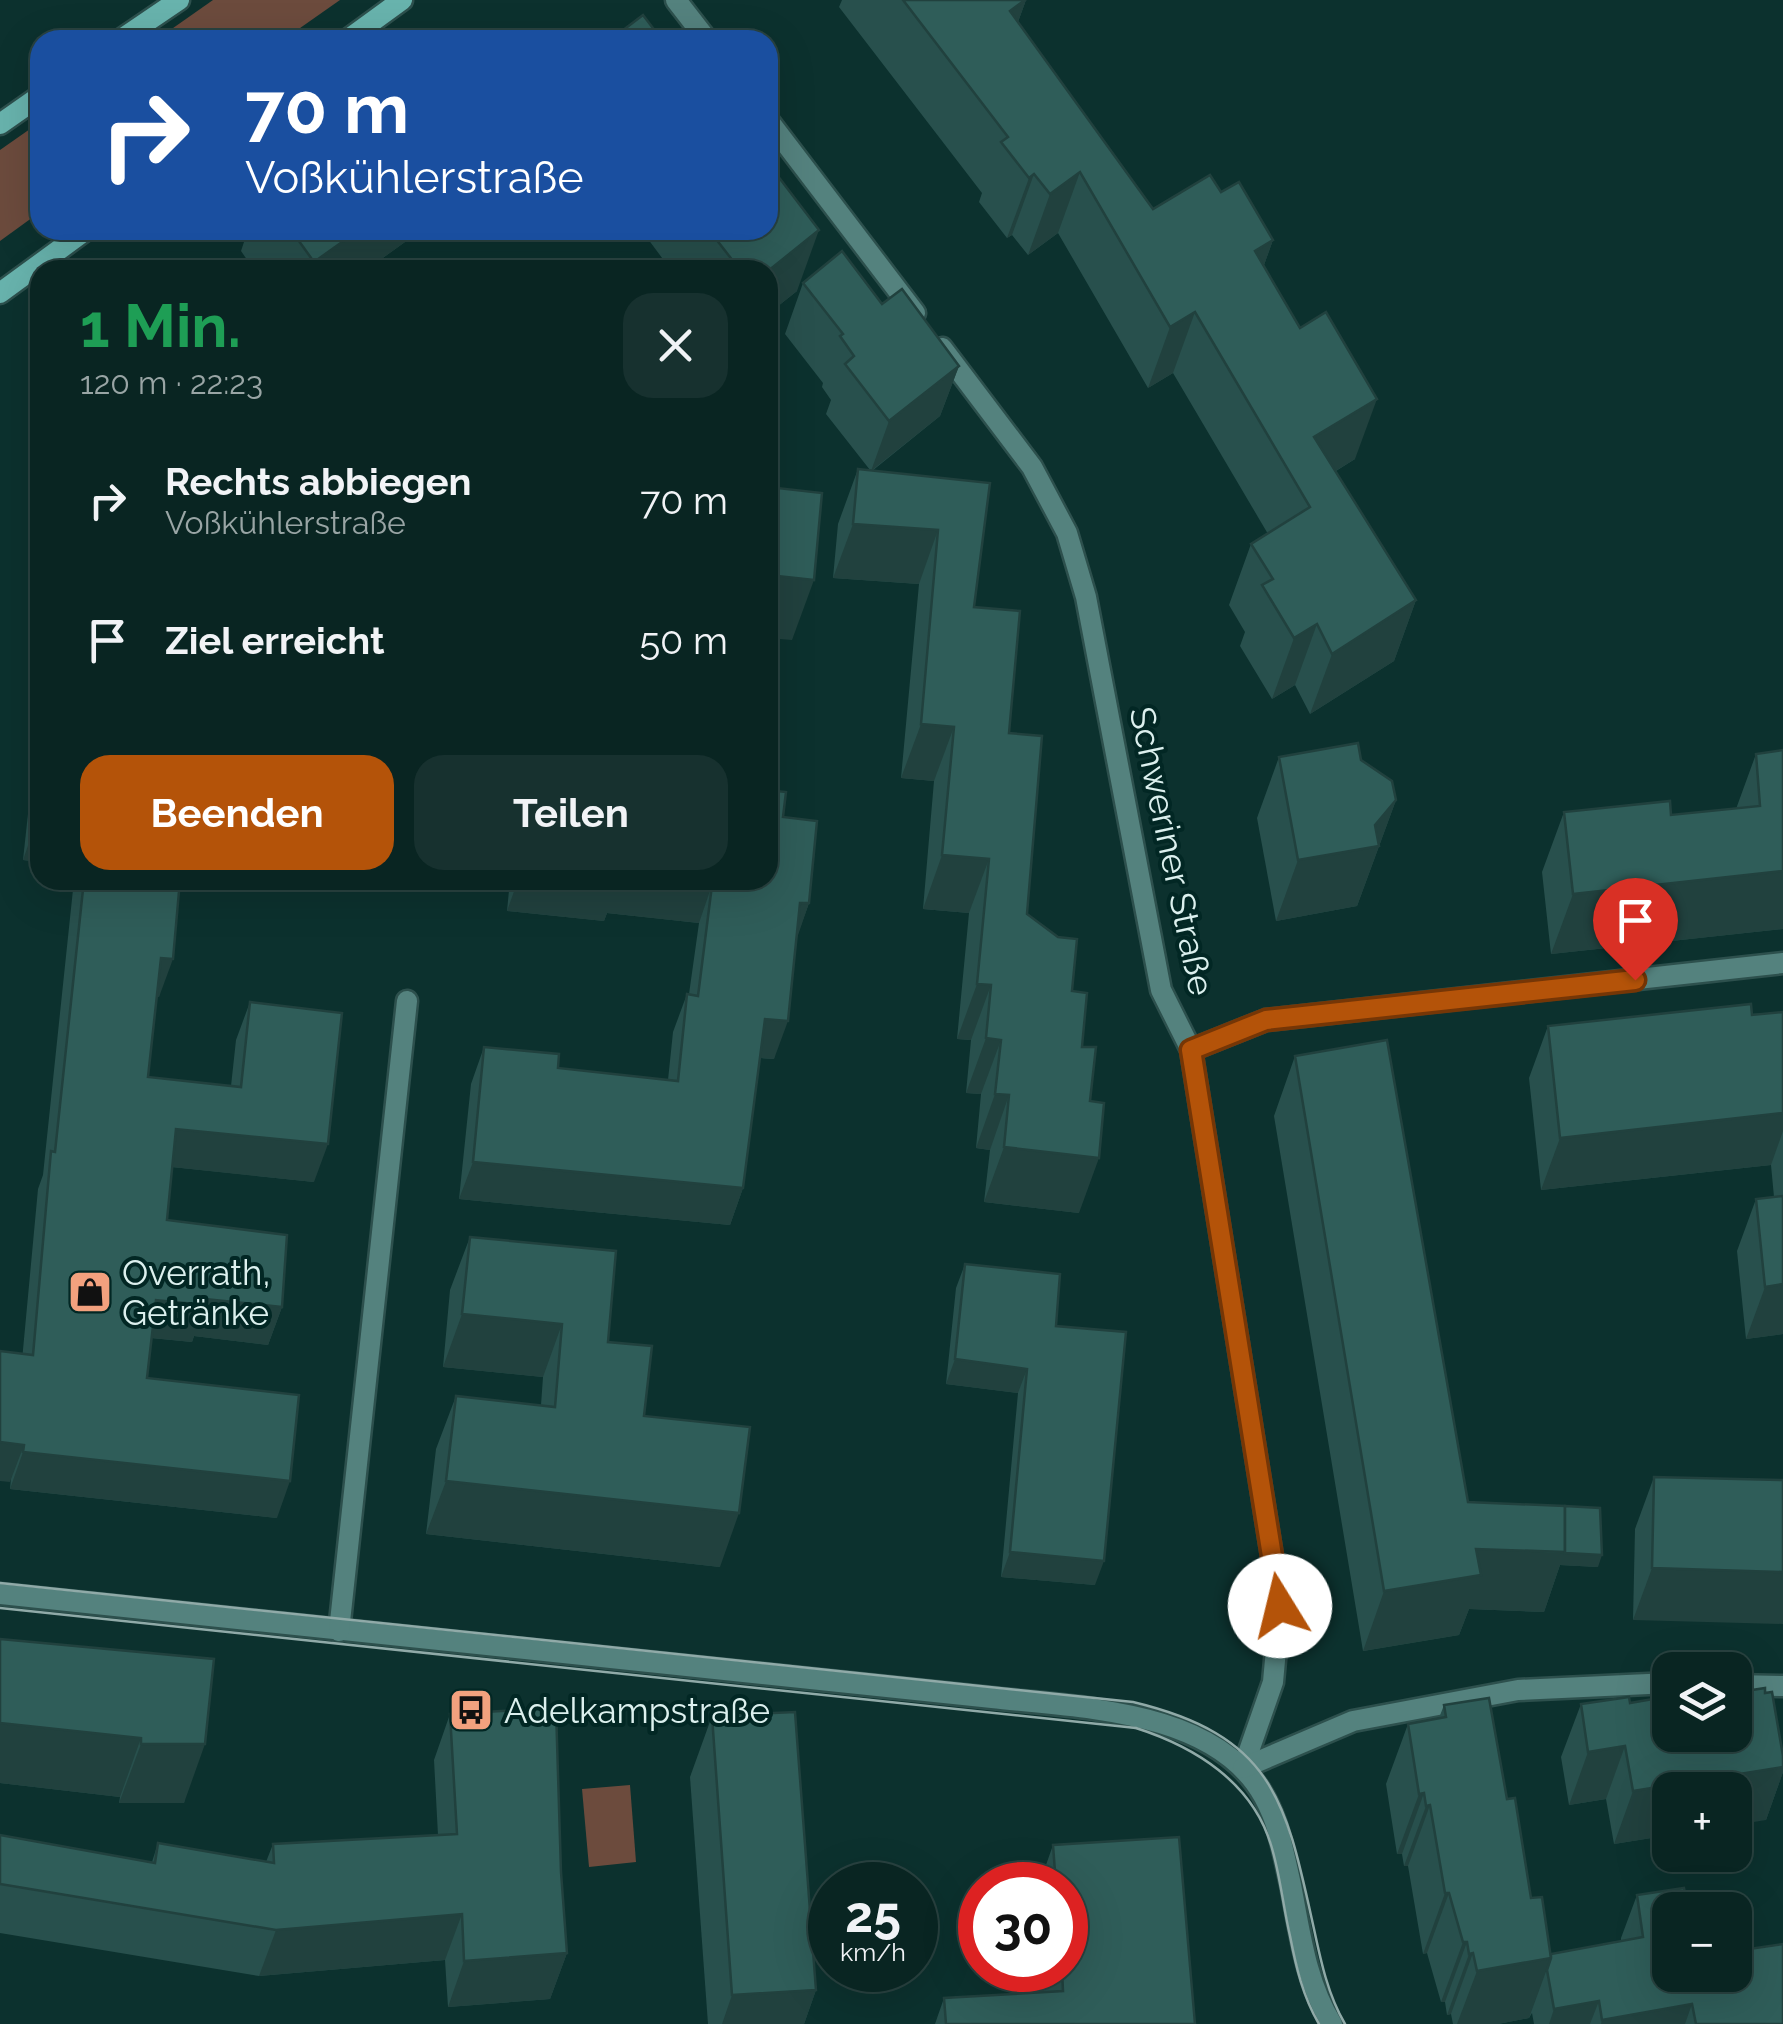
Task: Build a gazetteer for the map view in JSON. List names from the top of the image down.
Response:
{
  "streets": {
    "street": ["Schweriner Straße"]
  },
  "places": {
    "shop": ["Overrath, Getränke"],
    "bus stop": ["Adelkampstraße"]
  },
  "page": {
    "turn": ["70 m", "Voßkühlerstraße"],
    "heading": ["1 Min.", "120 m · 22:23"],
    "list": [
      {
        "name": "Rechts abbiegen",
        "note": "Voßkühlerstraße",
        "value": "70 m"
      },
      {
        "name": "Ziel erreicht",
        "value": "50 m"
      }
    ],
    "buttons": ["Beenden", "Teilen"],
    "map_buttons": ["+", "−"],
    "speed": "25 km/h",
    "limit": "30"
  }
}
